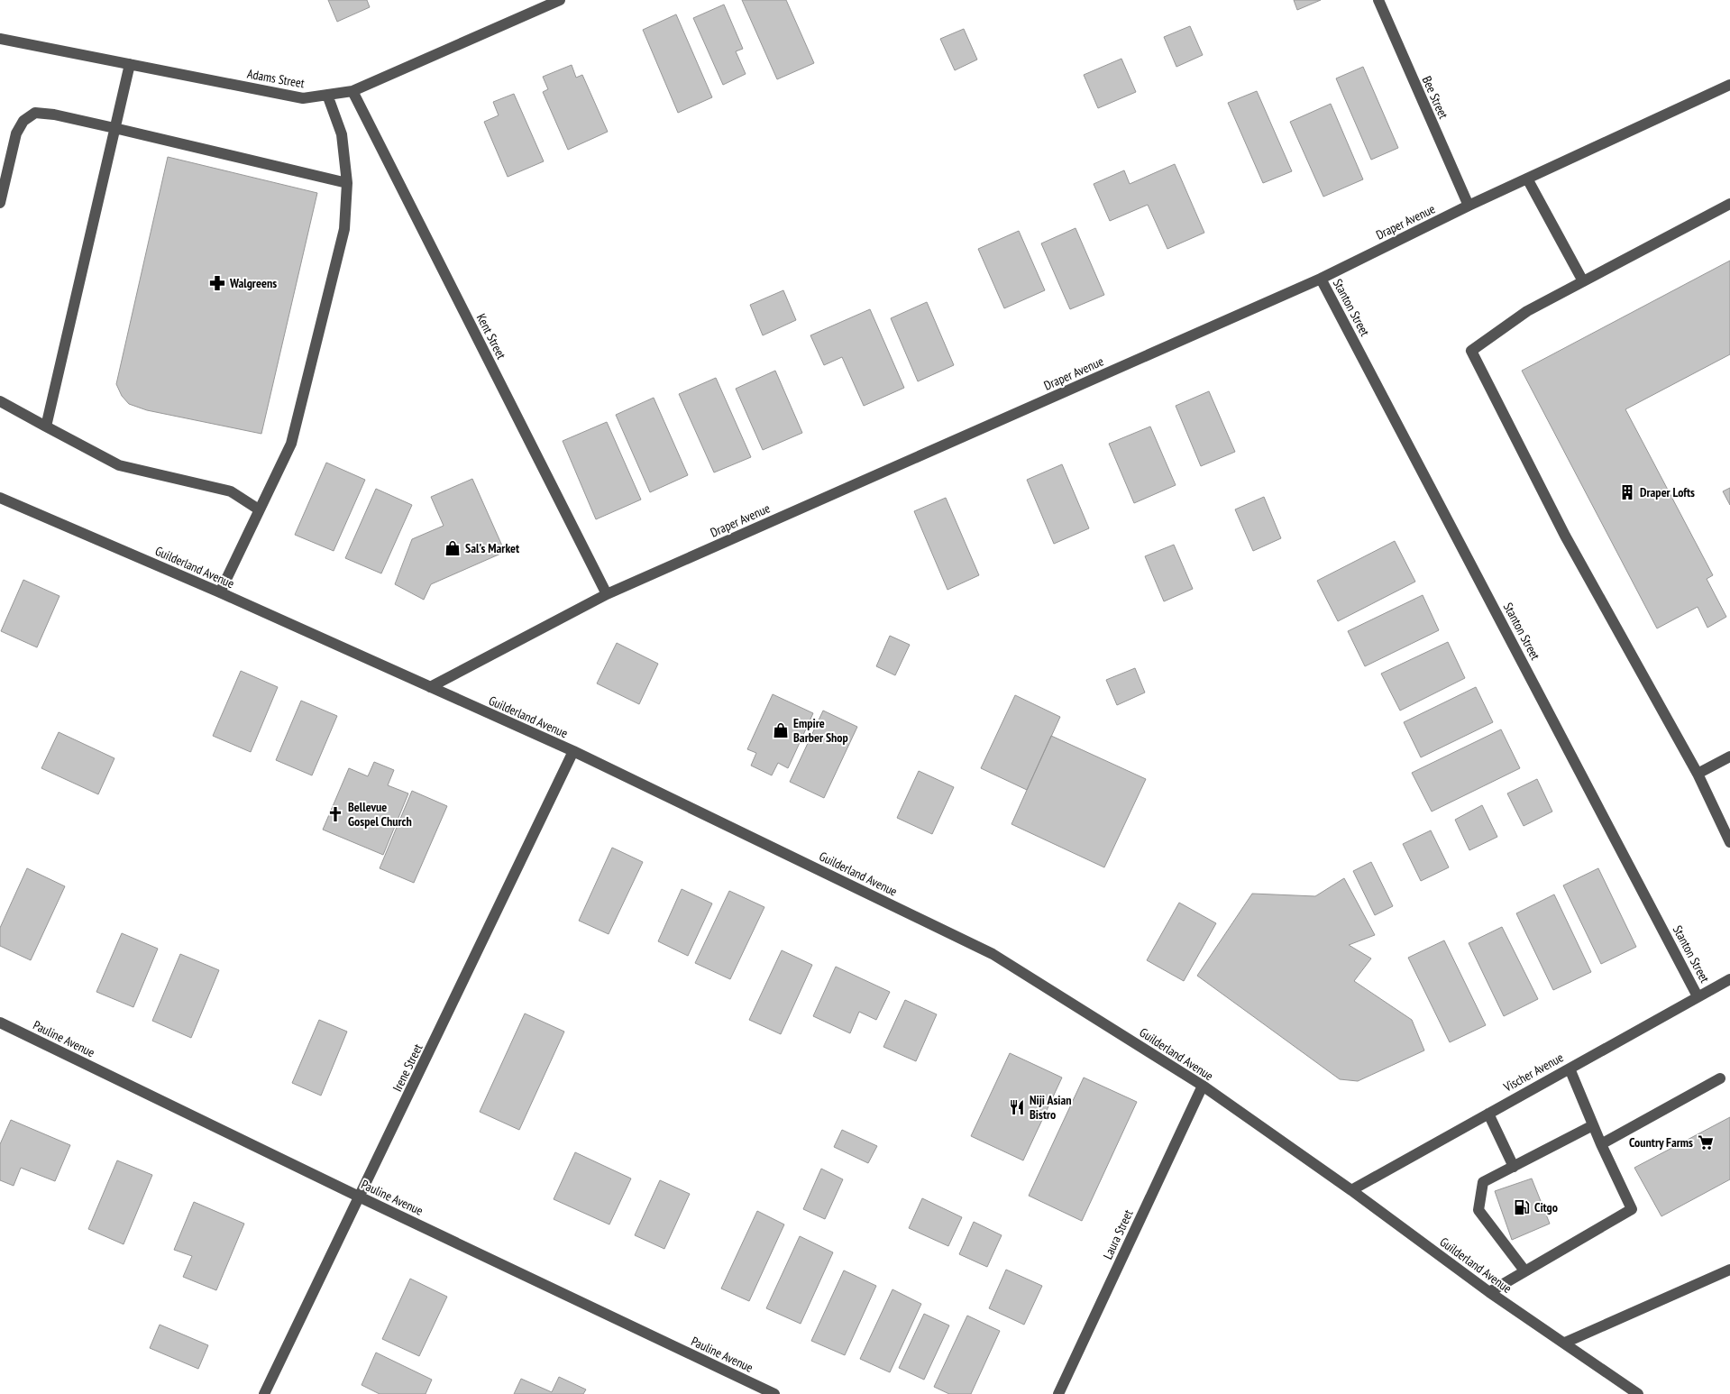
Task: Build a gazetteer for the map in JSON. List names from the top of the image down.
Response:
{
  "streets": {
    "street": [
      "Adams Street",
      "Bee Street",
      "Draper Avenue",
      "Stanton Street",
      "Kent Street",
      "Guilderland Avenue",
      "Pauline Avenue",
      "Irene Street",
      "Vischer Avenue",
      "Laura Street"
    ]
  },
  "crossings": [
    ["Adams Street", "Kent Street"],
    ["Bee Street", "Draper Avenue"],
    ["Draper Avenue", "Stanton Street"],
    ["Draper Avenue", "Kent Street"],
    ["Draper Avenue", "Guilderland Avenue"],
    ["Stanton Street", "Vischer Avenue"],
    ["Guilderland Avenue", "Irene Street"],
    ["Guilderland Avenue", "Vischer Avenue"],
    ["Guilderland Avenue", "Laura Street"],
    ["Pauline Avenue", "Irene Street"]
  ],
  "places": {
    "pharmacy": ["Walgreens"],
    "building": ["Draper Lofts"],
    "shop": ["Sal's Market", "Empire Barber Shop"],
    "church": ["Bellevue Gospel Church"],
    "restaurant": ["Niji Asian Bistro"],
    "supermarket": ["Country Farms"],
    "fuel station": ["Citgo"]
  }
}
